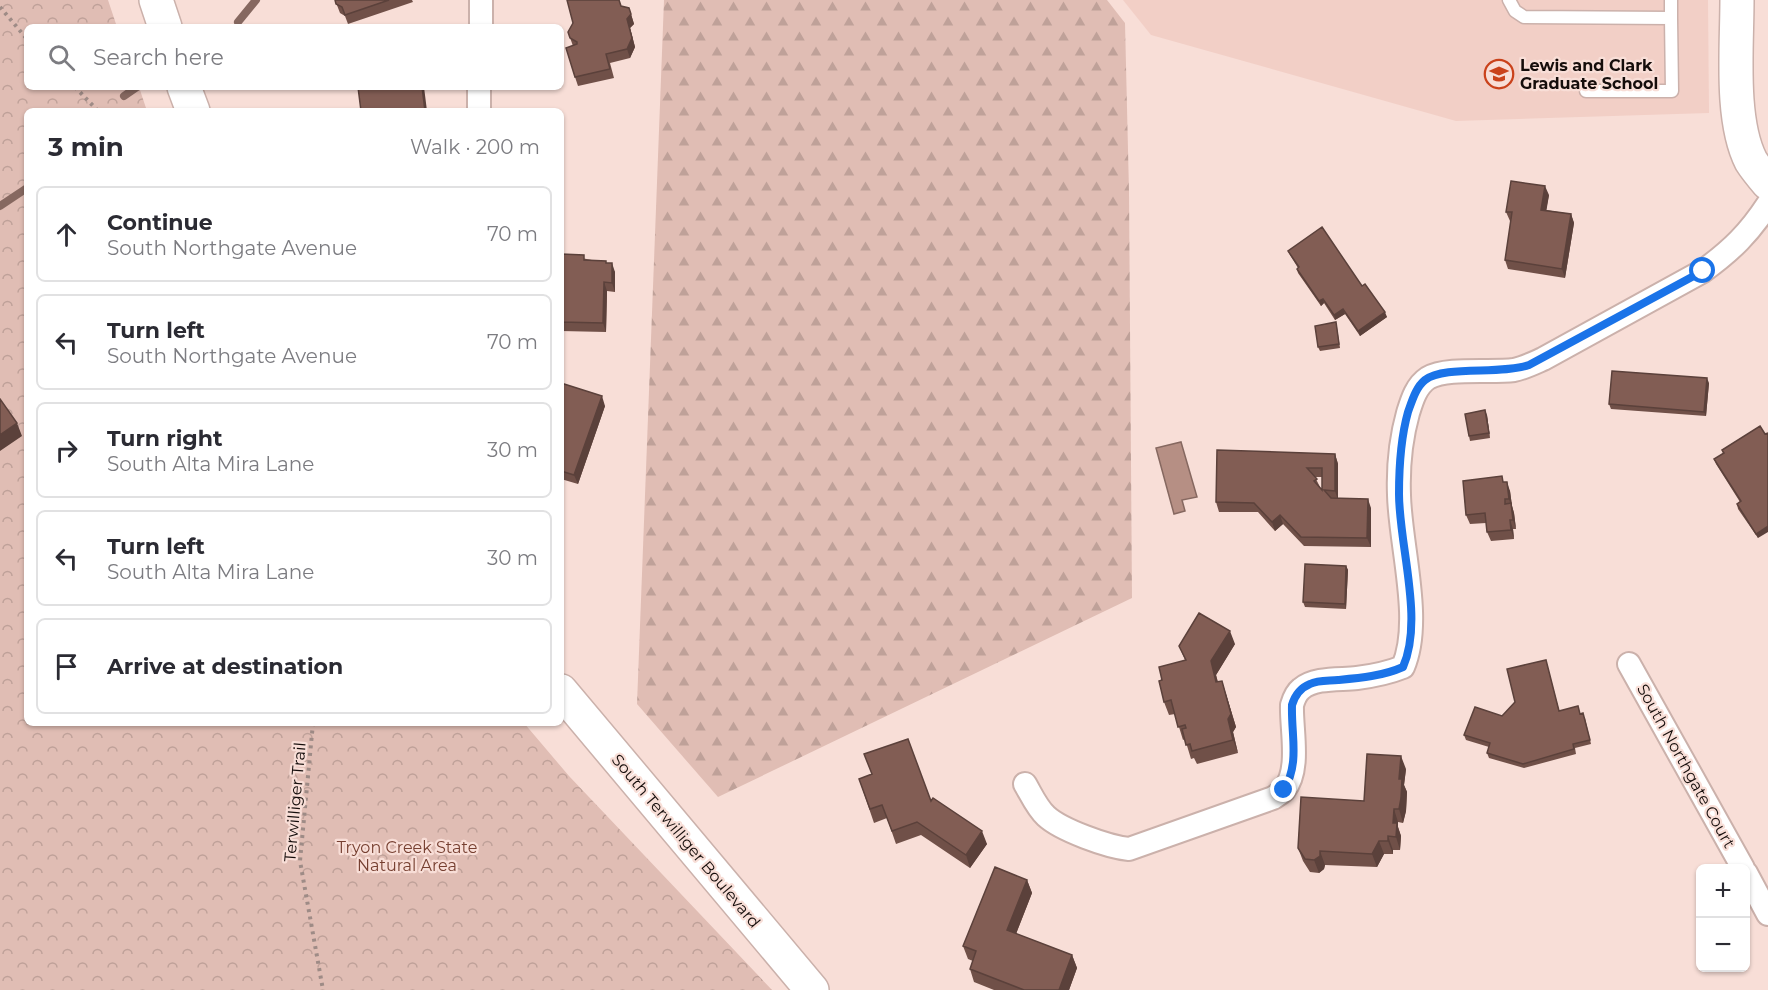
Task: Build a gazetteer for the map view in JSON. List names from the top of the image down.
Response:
{
  "streets": {
    "main road": ["South Terwilliger Boulevard"],
    "street": ["South Northgate Court"],
    "path": ["Terwilliger Trail"]
  },
  "parks": ["Tryon Creek State Natural Area"],
  "places": {
    "school or university": ["Lewis and Clark Graduate School"]
  },
  "page": {
    "search": "Search here",
    "heading": ["3 min", "Walk · 200 m"],
    "list": [
      ["Continue", "South Northgate Avenue", "70 m"],
      ["Turn left", "South Northgate Avenue", "70 m"],
      ["Turn right", "South Alta Mira Lane", "30 m"],
      ["Turn left", "South Alta Mira Lane", "30 m"],
      "Arrive at destination"
    ],
    "map_buttons": ["+", "−"]
  }
}
